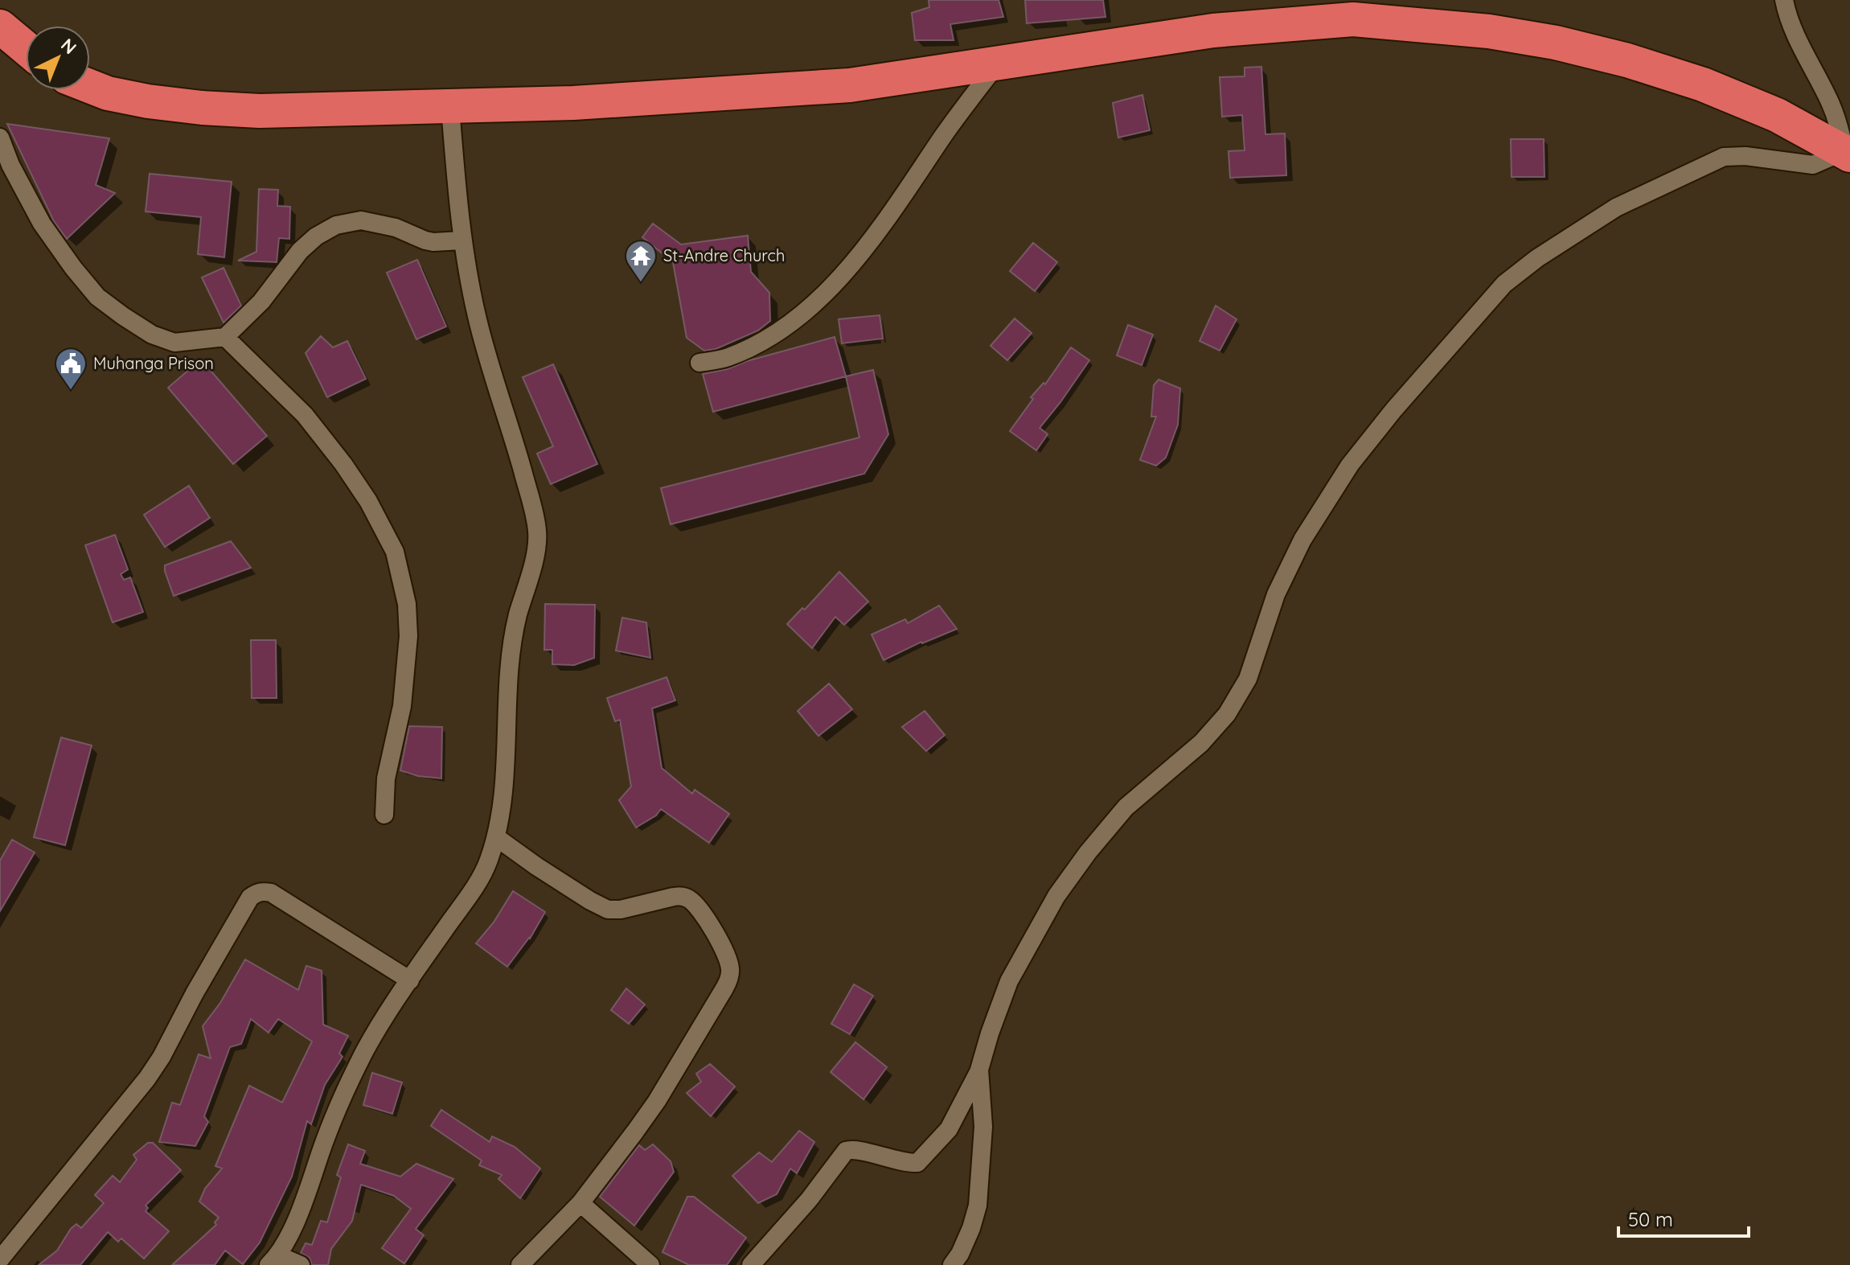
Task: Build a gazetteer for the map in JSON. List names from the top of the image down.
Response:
{
  "places": {
    "temple": ["St-Andre Church"],
    "public building": ["Muhanga Prison"]
  },
  "scale_bar": "50 m",
  "north": "top right"
}
